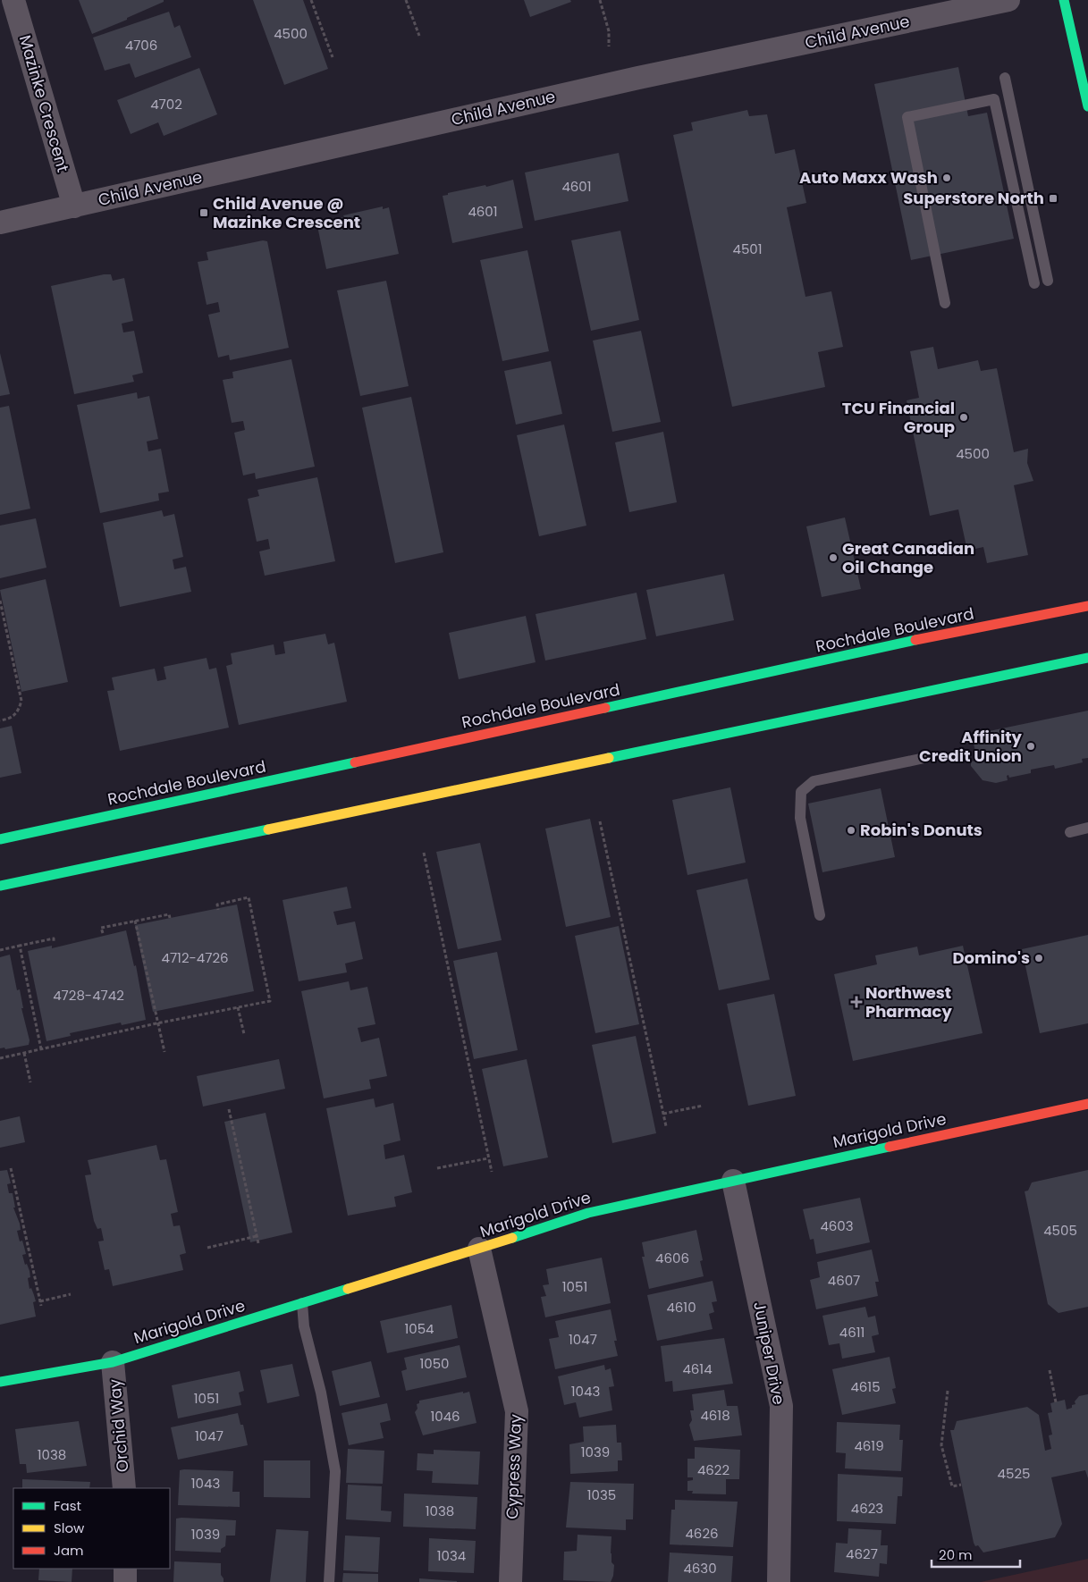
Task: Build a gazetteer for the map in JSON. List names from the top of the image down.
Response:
{
  "streets": {
    "main road": ["Rochdale Boulevard", "Marigold Drive"],
    "street": [
      "Child Avenue",
      "Mazinke Crescent",
      "Juniper Drive",
      "Orchid Way",
      "Cypress Way"
    ]
  },
  "crossings": [
    ["Child Avenue", "Mazinke Crescent"],
    ["Marigold Drive", "Juniper Drive"],
    ["Marigold Drive", "Orchid Way"],
    ["Marigold Drive", "Cypress Way"]
  ],
  "places": {
    "other": [
      "Auto Maxx Wash",
      "TCU Financial Group",
      "Great Canadian Oil Change",
      "Affinity Credit Union",
      "Robin's Donuts",
      "Domino's"
    ],
    "transit": ["Superstore North", "Child Avenue @ Mazinke Crescent"],
    "health": ["Northwest Pharmacy"]
  },
  "house_numbers": [
    "4500",
    "4706",
    "4702",
    "4601",
    "4601",
    "4501",
    "4500",
    "4712-4726",
    "4728-4742",
    "4603",
    "4505",
    "4606",
    "4607",
    "1051",
    "4610",
    "1054",
    "4611",
    "1047",
    "1050",
    "4614",
    "4615",
    "1043",
    "1051",
    "4618",
    "1046",
    "1047",
    "4619",
    "1039",
    "1038",
    "4622",
    "4525",
    "1043",
    "1035",
    "4623",
    "1038",
    "4626",
    "1039",
    "4627",
    "1034",
    "4630"
  ],
  "legend": ["Fast", "Slow", "Jam"],
  "scale_bar": "20 m"
}
